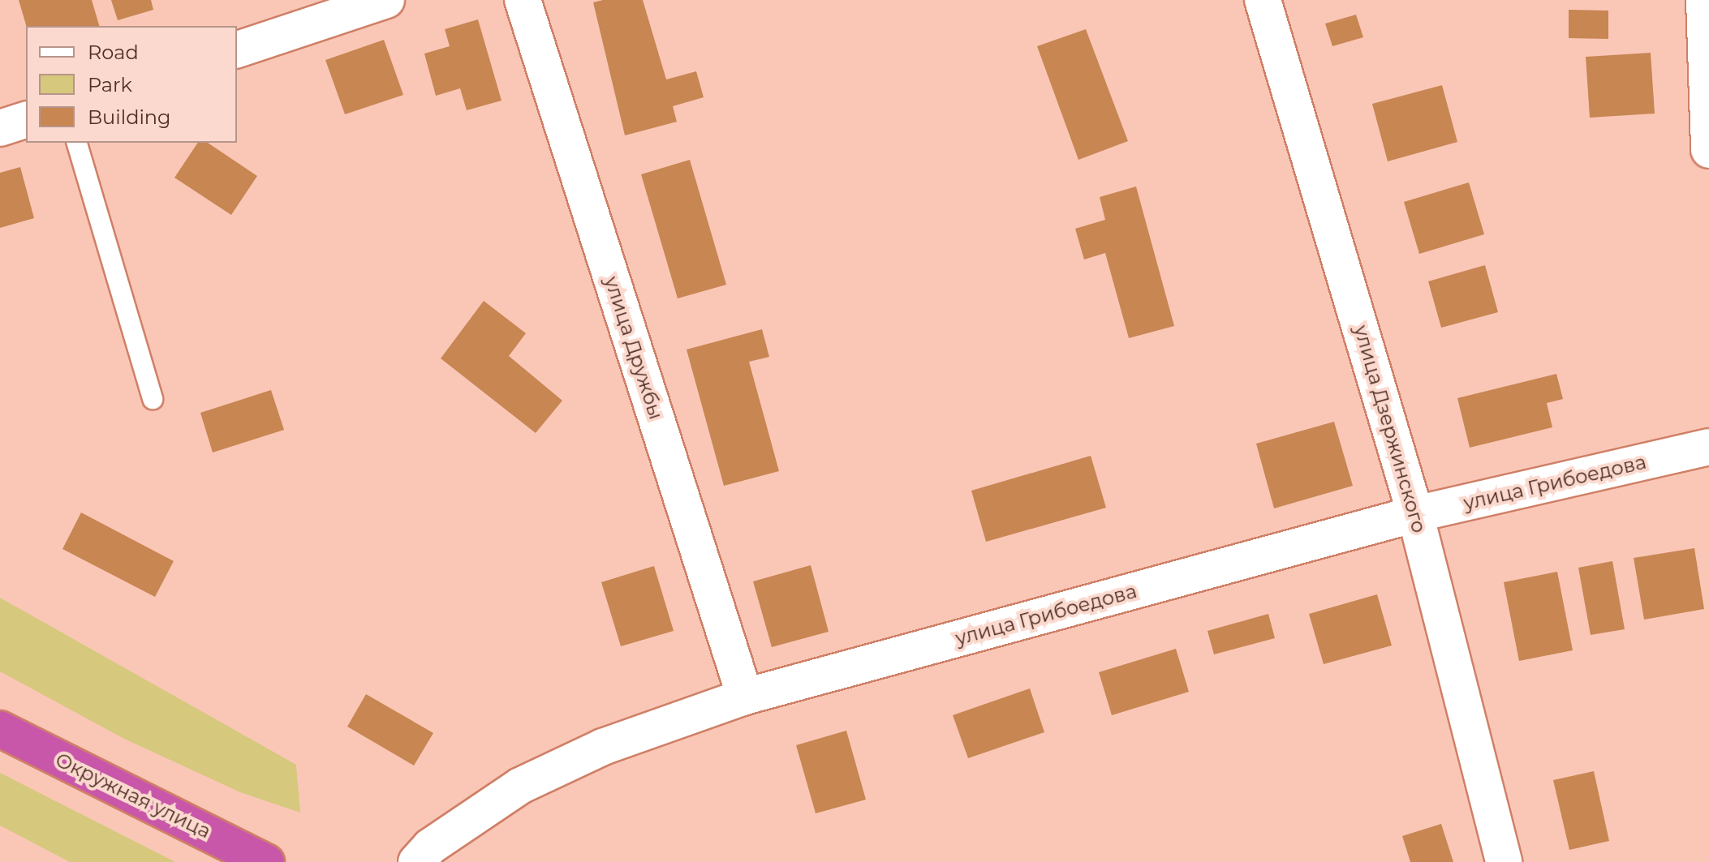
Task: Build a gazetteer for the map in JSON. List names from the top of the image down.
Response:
{
  "streets": {
    "highway": ["Окружная улица"],
    "street": ["улица Дружбы", "улица Дзержинского", "улица Грибоедова"]
  },
  "crossings": [
    ["улица Дружбы", "улица Грибоедова"],
    ["улица Дзержинского", "улица Грибоедова"]
  ],
  "legend": ["Road", "Park", "Building"]
}
